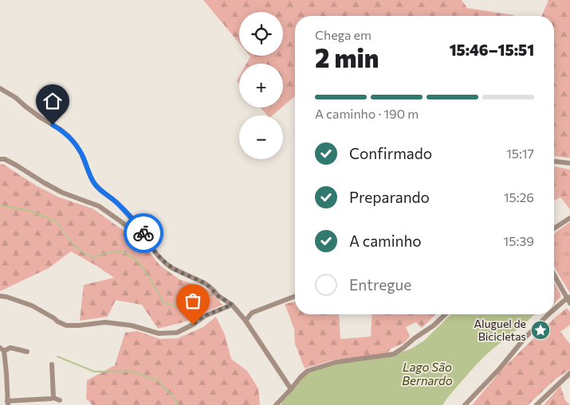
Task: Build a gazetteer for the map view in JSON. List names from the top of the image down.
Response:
{
  "water": ["Lago São Bernardo"],
  "places": {
    "place": ["Aluguel de Bicicletas"]
  },
  "page": {
    "map_buttons": ["+", "−"],
    "heading": ["2 min", "Chega em", "15:46–15:51"],
    "bar": "A caminho · 190 m",
    "list": [
      ["Confirmado", "15:17"],
      ["Preparando", "15:26"],
      ["A caminho", "15:39"],
      "Entregue"
    ]
  }
}
